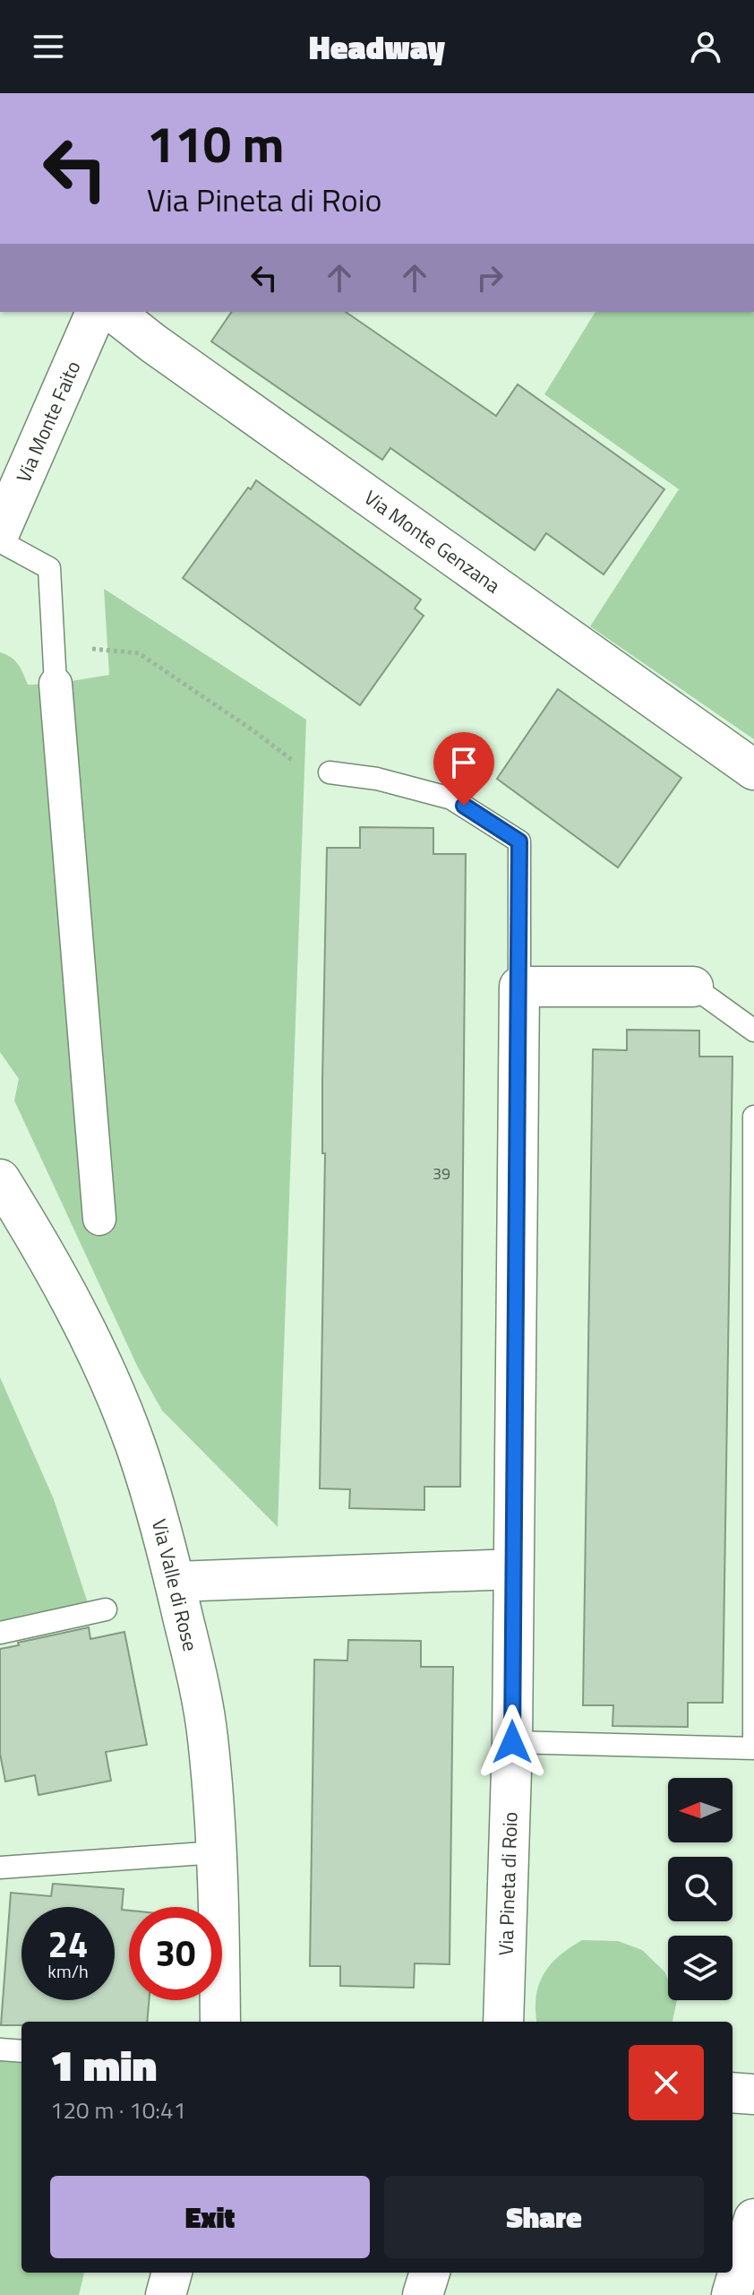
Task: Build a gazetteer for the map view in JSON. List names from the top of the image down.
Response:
{
  "streets": {
    "street": [
      "Via Monte Faito",
      "Via Monte Genzana",
      "Via Valle di Rose",
      "Via Pineta di Roio"
    ]
  },
  "house_numbers": ["39"],
  "north": "left",
  "page": {
    "header": "Headway",
    "turn": ["110 m", "Via Pineta di Roio"],
    "speed": "24 km/h",
    "limit": "30",
    "heading": ["1 min", "120 m · 10:41"],
    "buttons": ["Exit", "Share"]
  }
}
